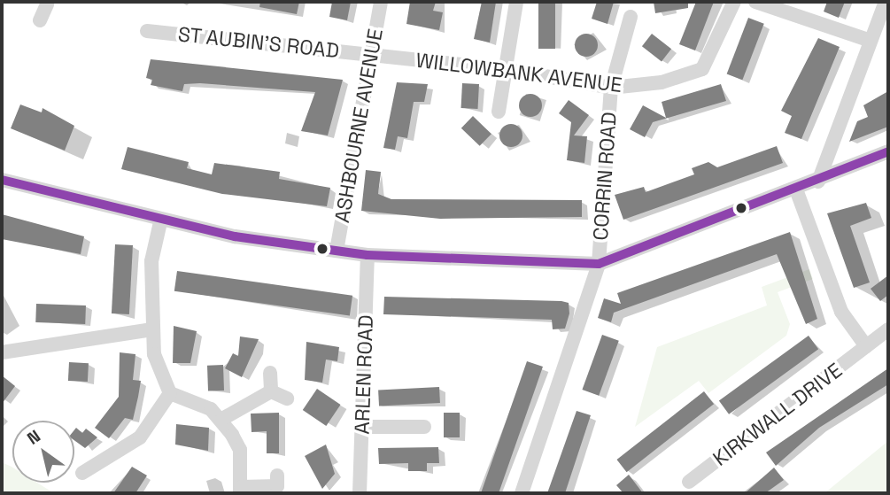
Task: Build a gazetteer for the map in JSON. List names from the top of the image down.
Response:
{
  "streets": {
    "street": [
      "ST AUBIN'S ROAD",
      "WILLOWBANK AVENUE",
      "ASHBOURNE AVENUE",
      "CORRIN ROAD",
      "ARLEN ROAD",
      "KIRKWALL DRIVE"
    ]
  },
  "crossings": [
    ["ST AUBIN'S ROAD", "WILLOWBANK AVENUE"],
    ["ST AUBIN'S ROAD", "ASHBOURNE AVENUE"],
    ["WILLOWBANK AVENUE", "ASHBOURNE AVENUE"],
    ["WILLOWBANK AVENUE", "CORRIN ROAD"]
  ],
  "north": "top left"
}
